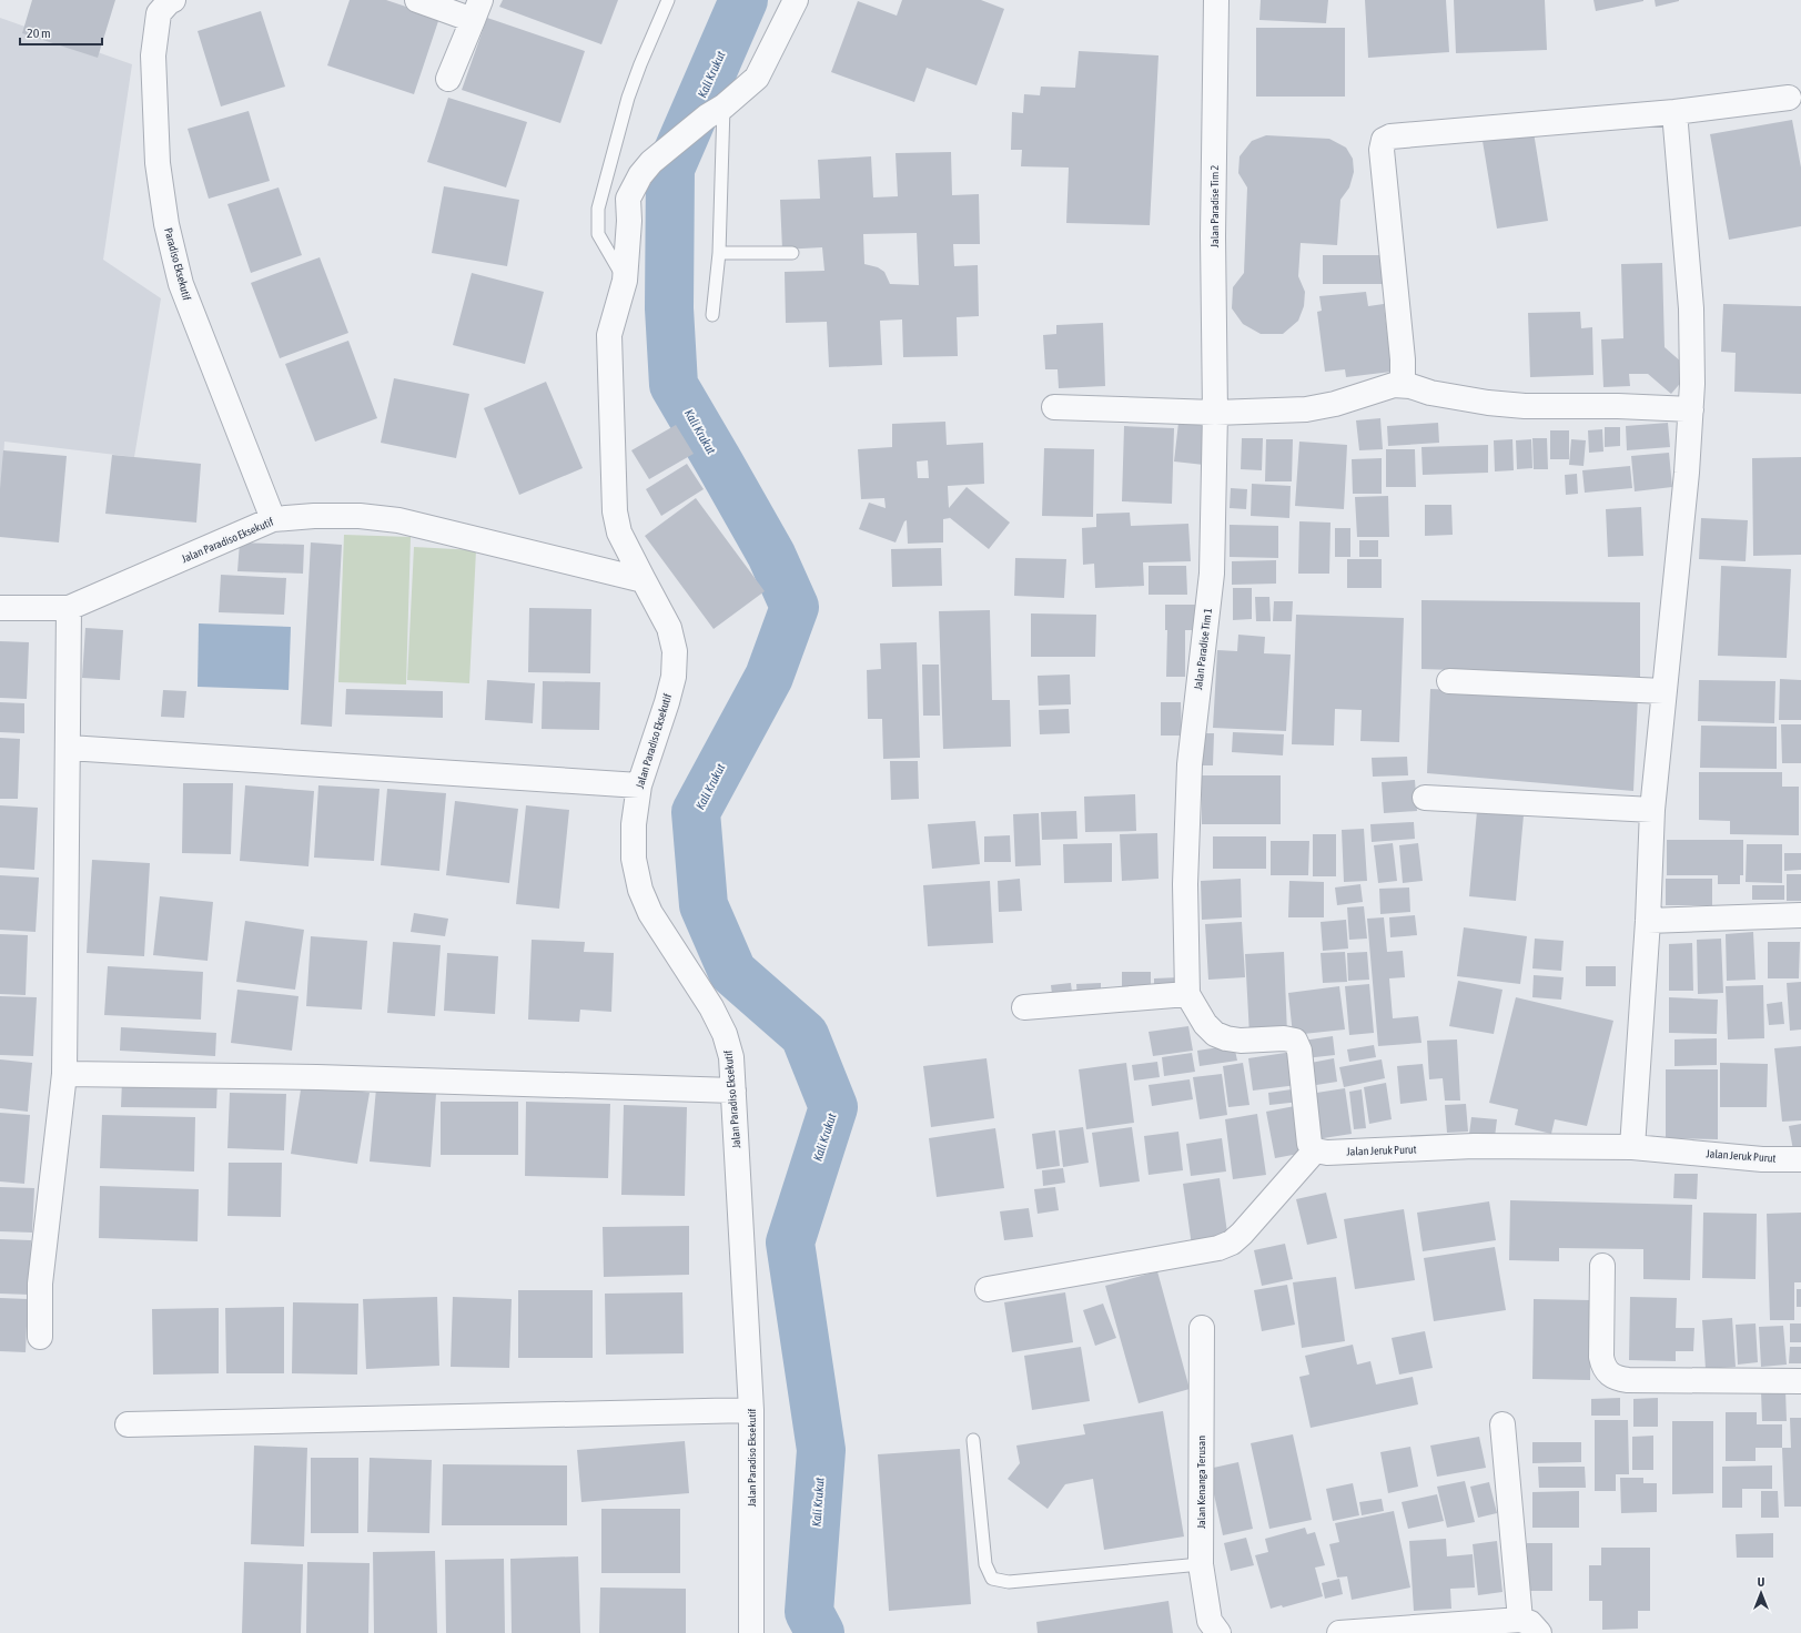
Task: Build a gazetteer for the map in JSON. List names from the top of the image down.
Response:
{
  "streets": {
    "street": [
      "Jalan Paradise Tim 2",
      "Paradiso Eksekutif",
      "Jalan Paradiso Eksekutif",
      "Jalan Paradise Tim 1",
      "Jalan Jeruk Purut",
      "Jalan Kenanga Terusan"
    ]
  },
  "crossings": [
    ["Jalan Paradise Tim 2", "Jalan Paradise Tim 1"],
    ["Paradiso Eksekutif", "Jalan Paradiso Eksekutif"]
  ],
  "water": ["Kali Krukut"],
  "scale_bar": "20 m",
  "north": "top"
}
